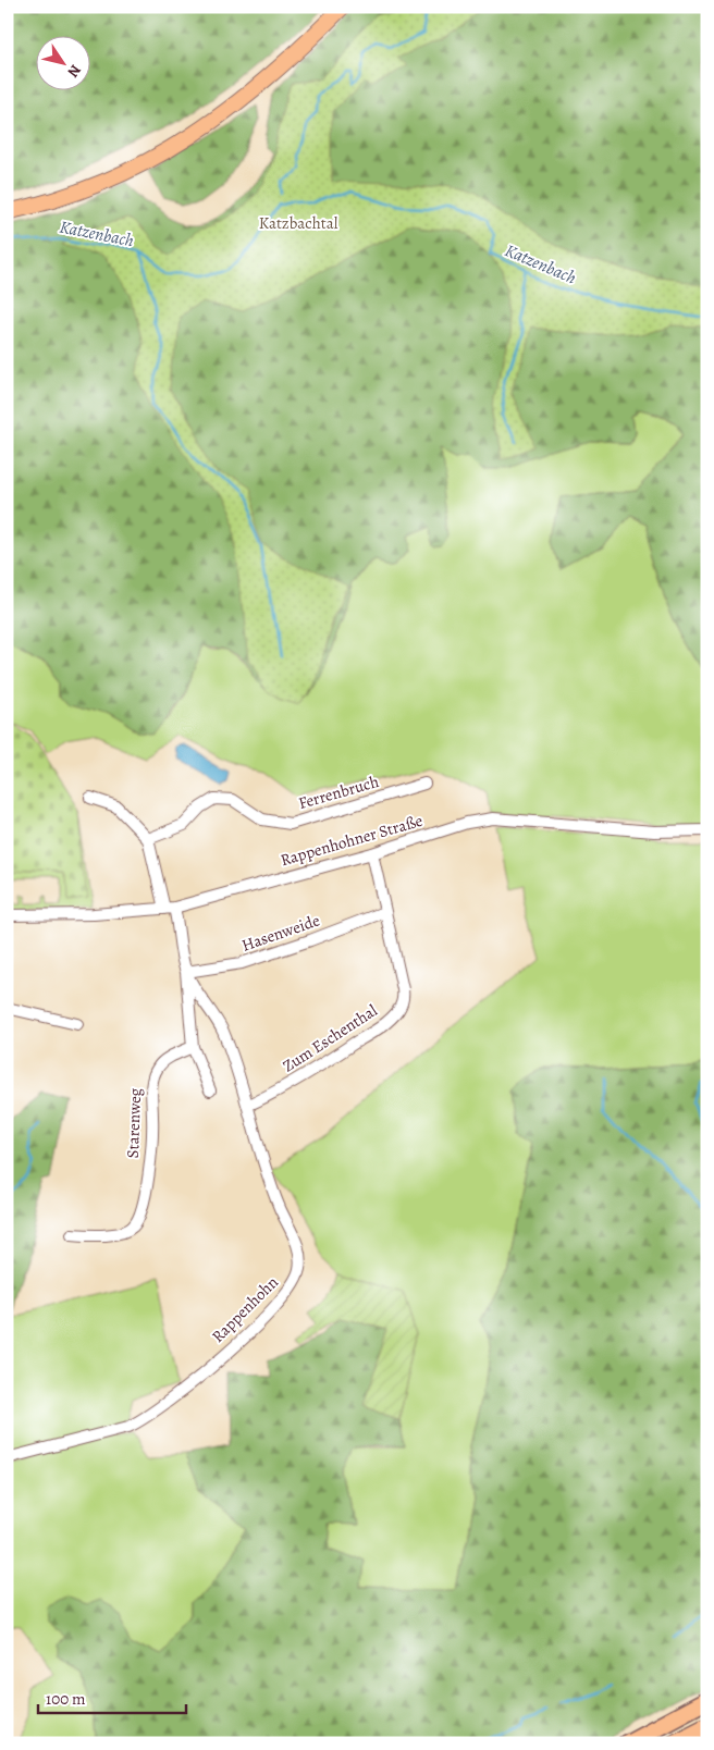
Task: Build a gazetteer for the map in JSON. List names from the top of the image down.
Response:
{
  "streets": {
    "street": [
      "Ferrenbruch",
      "Rappenhohner Straße",
      "Hasenweide",
      "Zum Eschenthal",
      "Starenweg",
      "Rappenhohn"
    ]
  },
  "crossings": [
    ["Rappenhohner Straße", "Zum Eschenthal"],
    ["Rappenhohner Straße", "Rappenhohn"],
    ["Hasenweide", "Zum Eschenthal"],
    ["Hasenweide", "Rappenhohn"],
    ["Zum Eschenthal", "Rappenhohn"],
    ["Starenweg", "Rappenhohn"]
  ],
  "water": ["Katzenbach"],
  "parks": ["Katzbachtal"],
  "scale_bar": "100 m",
  "north": "bottom right"
}
